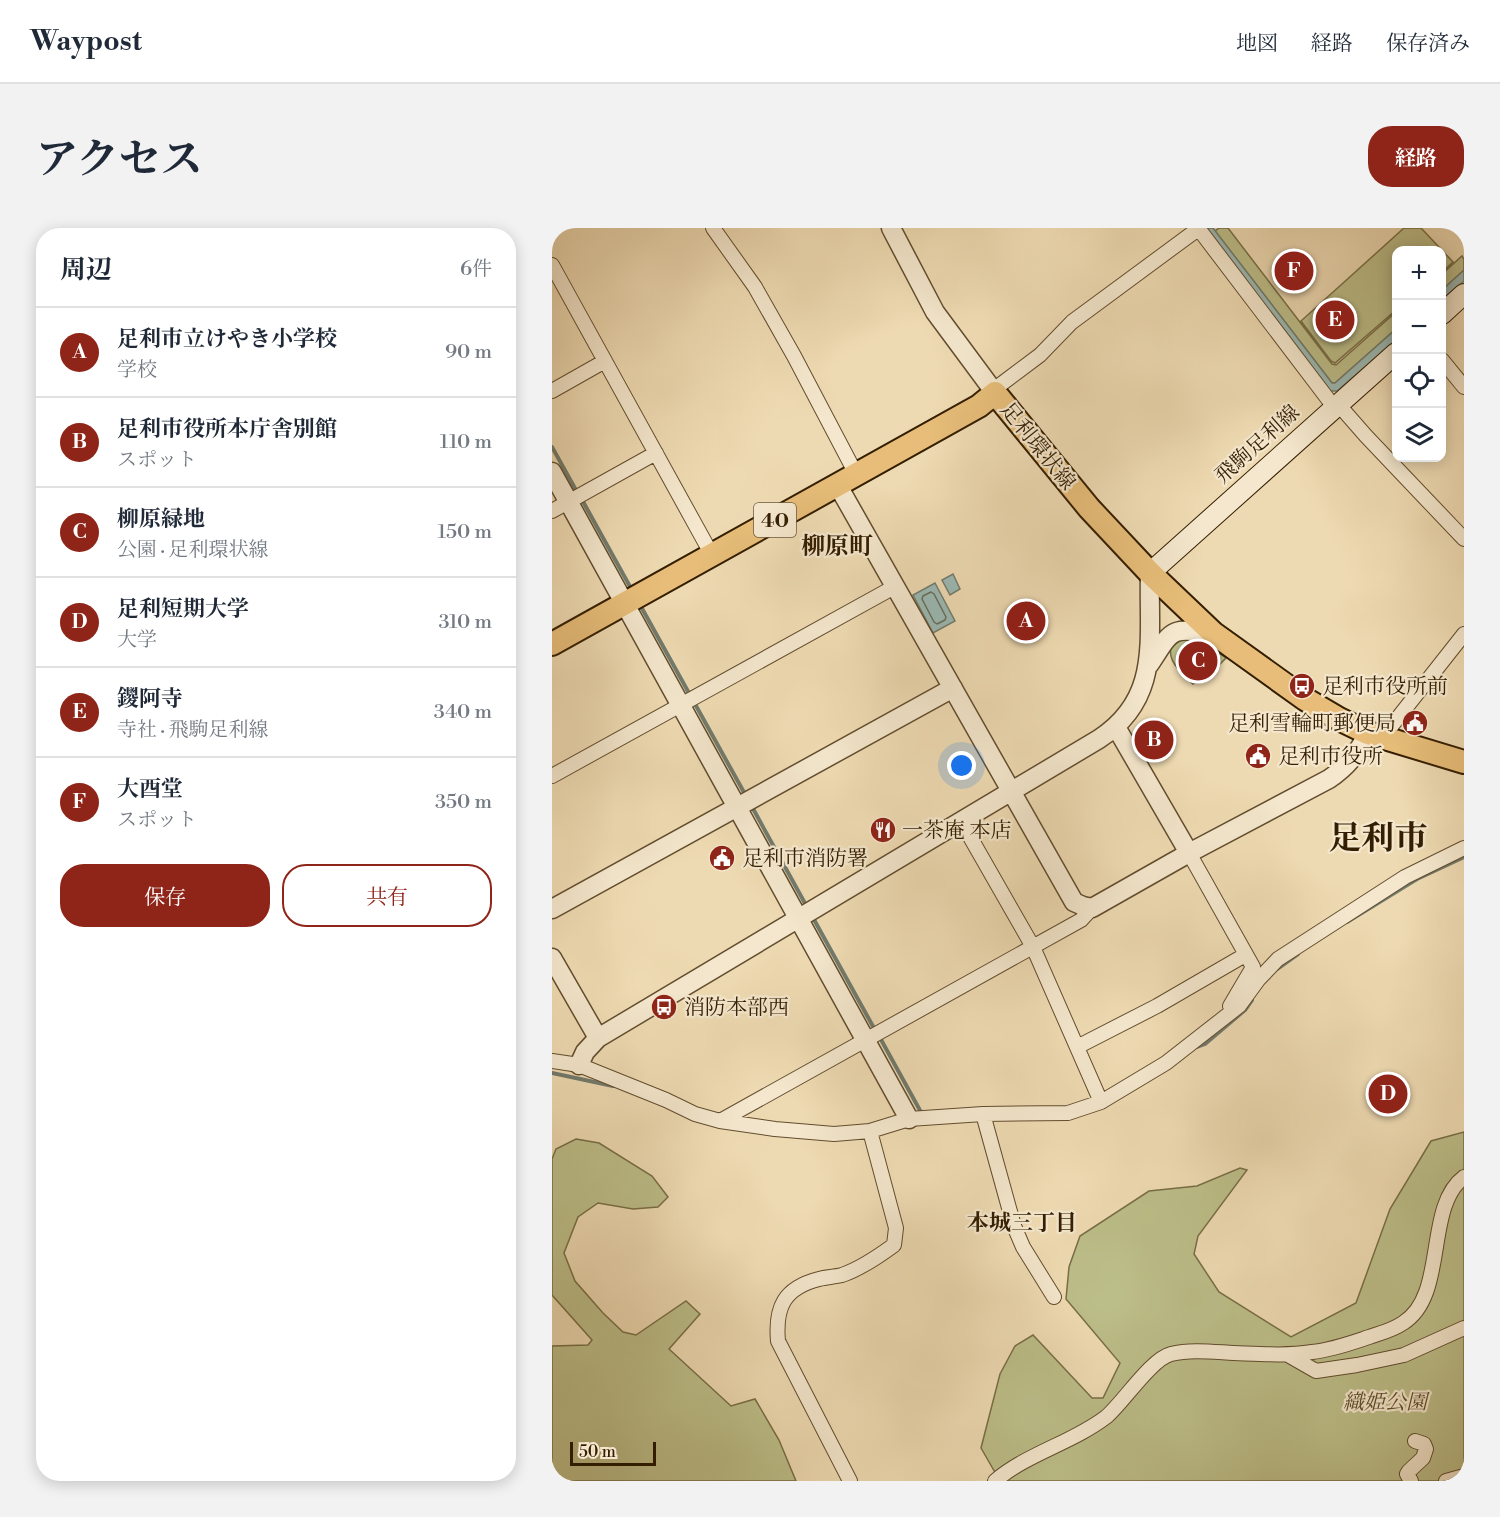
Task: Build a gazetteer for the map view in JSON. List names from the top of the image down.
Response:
{
  "streets": {
    "main road": ["飛駒足利線", "足利環状線", "40"]
  },
  "crossings": [
    ["飛駒足利線", "足利環状線"]
  ],
  "districts": ["柳原町", "足利市", "本城三丁目"],
  "parks": ["織姫公園"],
  "places": {
    "bus stop": ["足利市役所前", "消防本部西"],
    "public building": ["足利雪輪町郵便局", "足利市役所", "足利市消防署"],
    "restaurant": ["一茶庵 本店"]
  },
  "scale_bar": "50 m",
  "page": {
    "header": "Waypost",
    "nav": ["地図", "経路", "保存済み"],
    "title": "アクセス",
    "buttons": [
      "経路",
      ["保存", "共有"]
    ],
    "heading": ["周辺", "6件"],
    "map_buttons": ["+", "−"],
    "pins": [
      "F",
      "E",
      "A",
      "C",
      "B",
      "D"
    ],
    "list": [
      {
        "mark": "A",
        "name": "足利市立けやき小学校",
        "note": "学校",
        "value": "90 m"
      },
      {
        "mark": "B",
        "name": "足利市役所本庁舎別館",
        "note": "スポット",
        "value": "110 m"
      },
      {
        "mark": "C",
        "name": "柳原緑地",
        "note": "公園 · 足利環状線",
        "value": "150 m"
      },
      {
        "mark": "D",
        "name": "足利短期大学",
        "note": "大学",
        "value": "310 m"
      },
      {
        "mark": "E",
        "name": "鑁阿寺",
        "note": "寺社 · 飛駒足利線",
        "value": "340 m"
      },
      {
        "mark": "F",
        "name": "大酉堂",
        "note": "スポット",
        "value": "350 m"
      }
    ],
    "scale": "50 m"
  }
}
